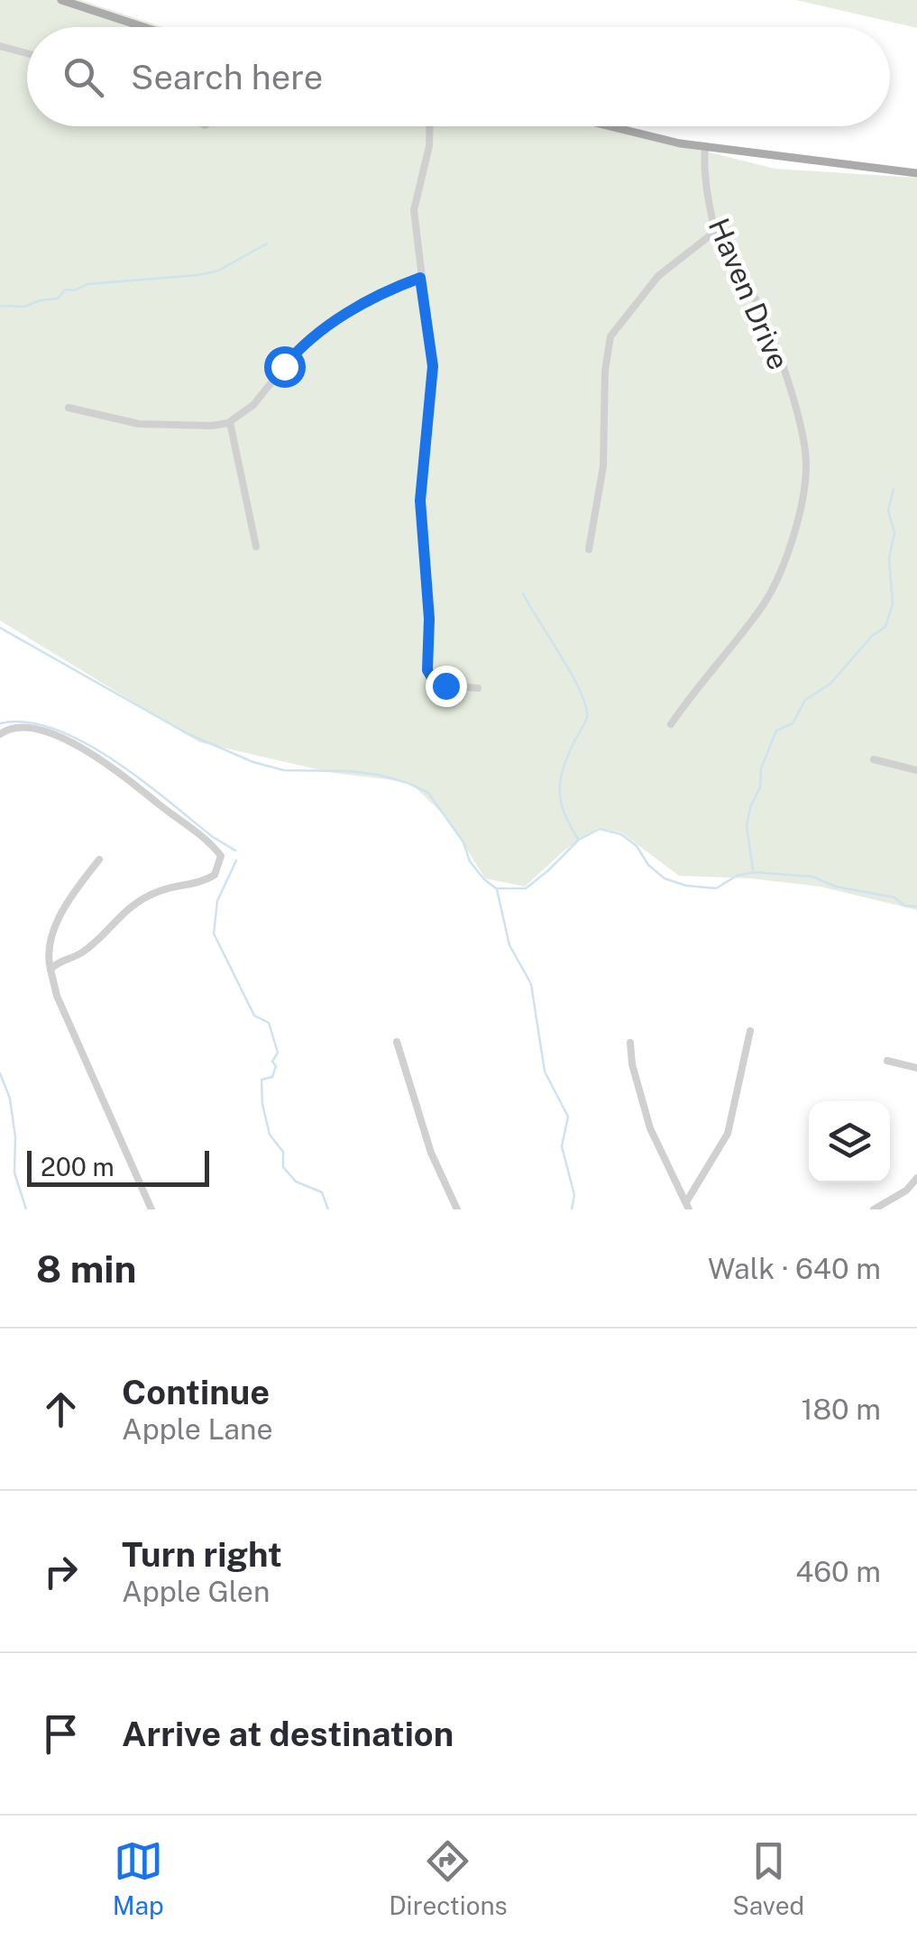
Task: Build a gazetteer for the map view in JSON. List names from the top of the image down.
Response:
{
  "streets": {
    "street": ["Haven Drive"]
  },
  "scale_bar": "200 m",
  "page": {
    "search": "Search here",
    "scale": "200 m",
    "heading": ["8 min", "Walk · 640 m"],
    "list": [
      ["Continue", "Apple Lane", "180 m"],
      ["Turn right", "Apple Glen", "460 m"],
      "Arrive at destination"
    ],
    "nav": ["Map", "Directions", "Saved"]
  }
}
